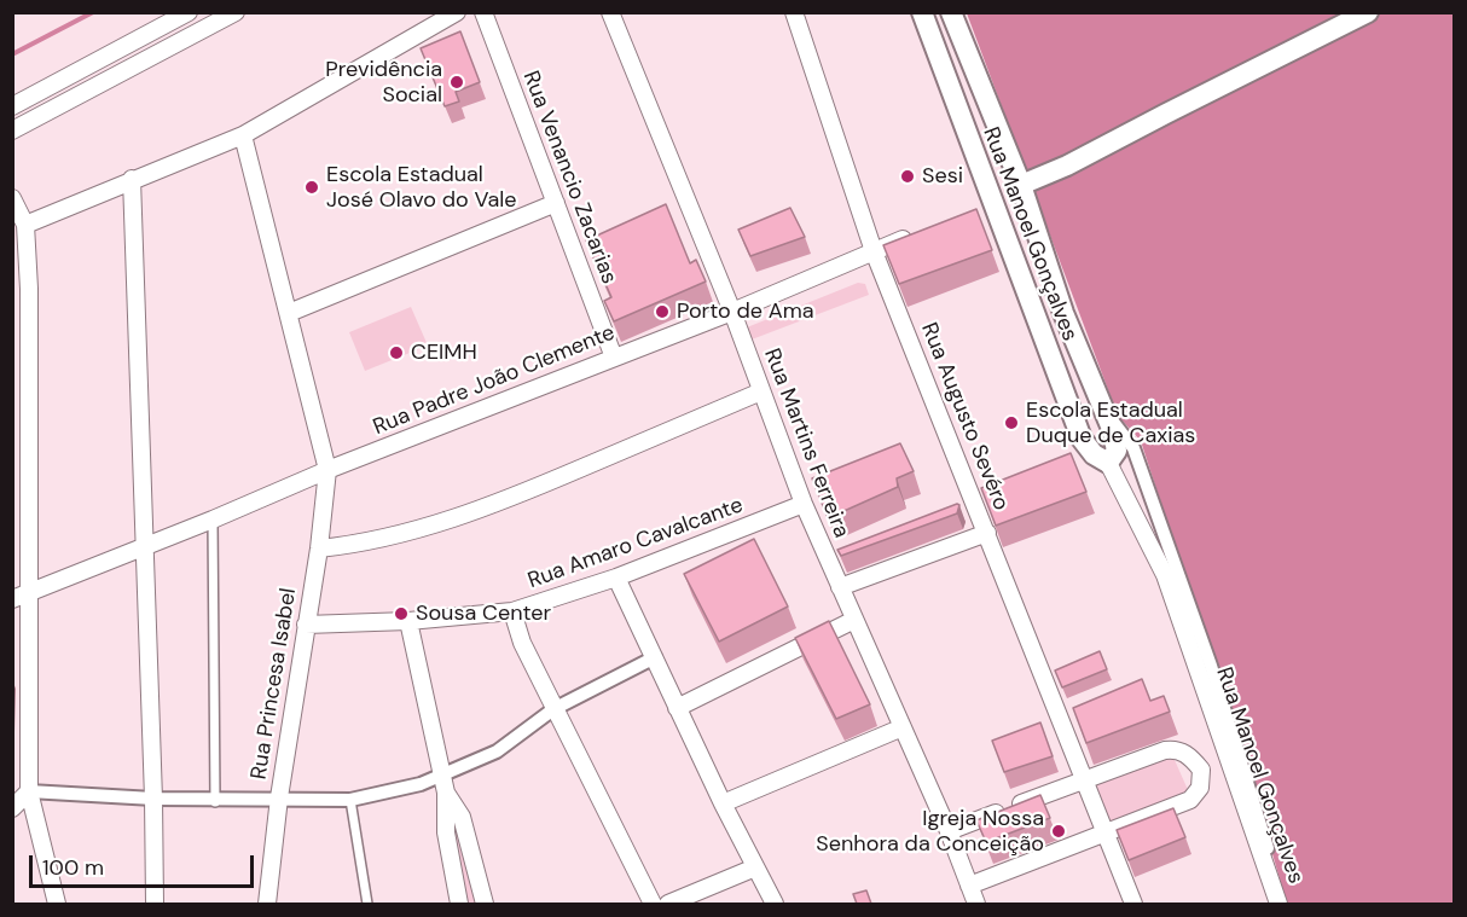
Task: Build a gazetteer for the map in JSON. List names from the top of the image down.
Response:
{
  "streets": {
    "street": [
      "Rua Venancio Zacarias",
      "Rua Manoel Gonçalves",
      "Rua Padre João Clemente",
      "Rua Augusto Sevéro",
      "Rua Martins Ferreira",
      "Rua Amaro Cavalcante",
      "Rua Princesa Isabel"
    ]
  },
  "crossings": [
    ["Rua Venancio Zacarias", "Rua Padre João Clemente"],
    ["Rua Padre João Clemente", "Rua Augusto Sevéro"],
    ["Rua Padre João Clemente", "Rua Martins Ferreira"],
    ["Rua Padre João Clemente", "Rua Princesa Isabel"],
    ["Rua Martins Ferreira", "Rua Amaro Cavalcante"],
    ["Rua Amaro Cavalcante", "Rua Princesa Isabel"]
  ],
  "places": [
    "Previdência Social",
    "Sesi",
    "Escola Estadual José Olavo do Vale",
    "Porto de Ama",
    "CEIMH",
    "Escola Estadual Duque de Caxias",
    "Sousa Center",
    "Igreja Nossa Senhora da Conceição"
  ],
  "scale_bar": "100 m"
}
